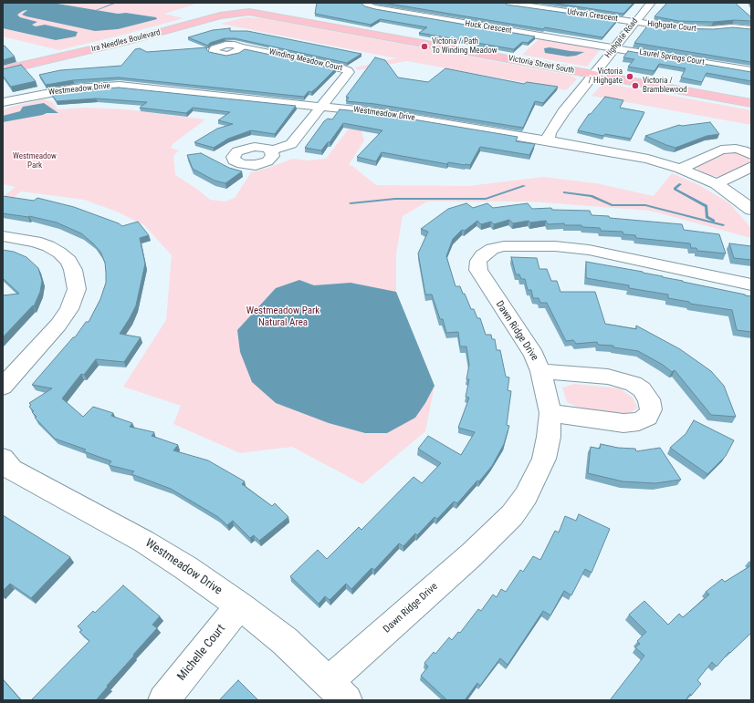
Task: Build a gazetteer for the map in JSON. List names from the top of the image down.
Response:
{
  "streets": {
    "main road": ["Ira Needles Boulevard", "Victoria Street South"],
    "street": [
      "Udvari Crescent",
      "Highgate Court",
      "Huck Crescent",
      "Highgate Road",
      "Laurel Springs Court",
      "Winding Meadow Court",
      "Westmeadow Drive",
      "Dawn Ridge Drive",
      "Michelle Court"
    ]
  },
  "crossings": [
    ["Udvari Crescent", "Highgate Court"],
    ["Udvari Crescent", "Highgate Road"],
    ["Highgate Court", "Highgate Road"],
    ["Huck Crescent", "Highgate Road"],
    ["Huck Crescent", "Laurel Springs Court"],
    ["Highgate Road", "Laurel Springs Court"],
    ["Highgate Road", "Victoria Street South"],
    ["Highgate Road", "Westmeadow Drive"],
    ["Ira Needles Boulevard", "Victoria Street South"],
    ["Winding Meadow Court", "Westmeadow Drive"],
    ["Westmeadow Drive", "Dawn Ridge Drive"],
    ["Westmeadow Drive", "Michelle Court"]
  ],
  "parks": ["Westmeadow Park", "Westmeadow Park Natural Area"],
  "places": ["Victoria / Path To Winding Meadow", "Victoria / Highgate", "Victoria / Bramblewood"]
}
